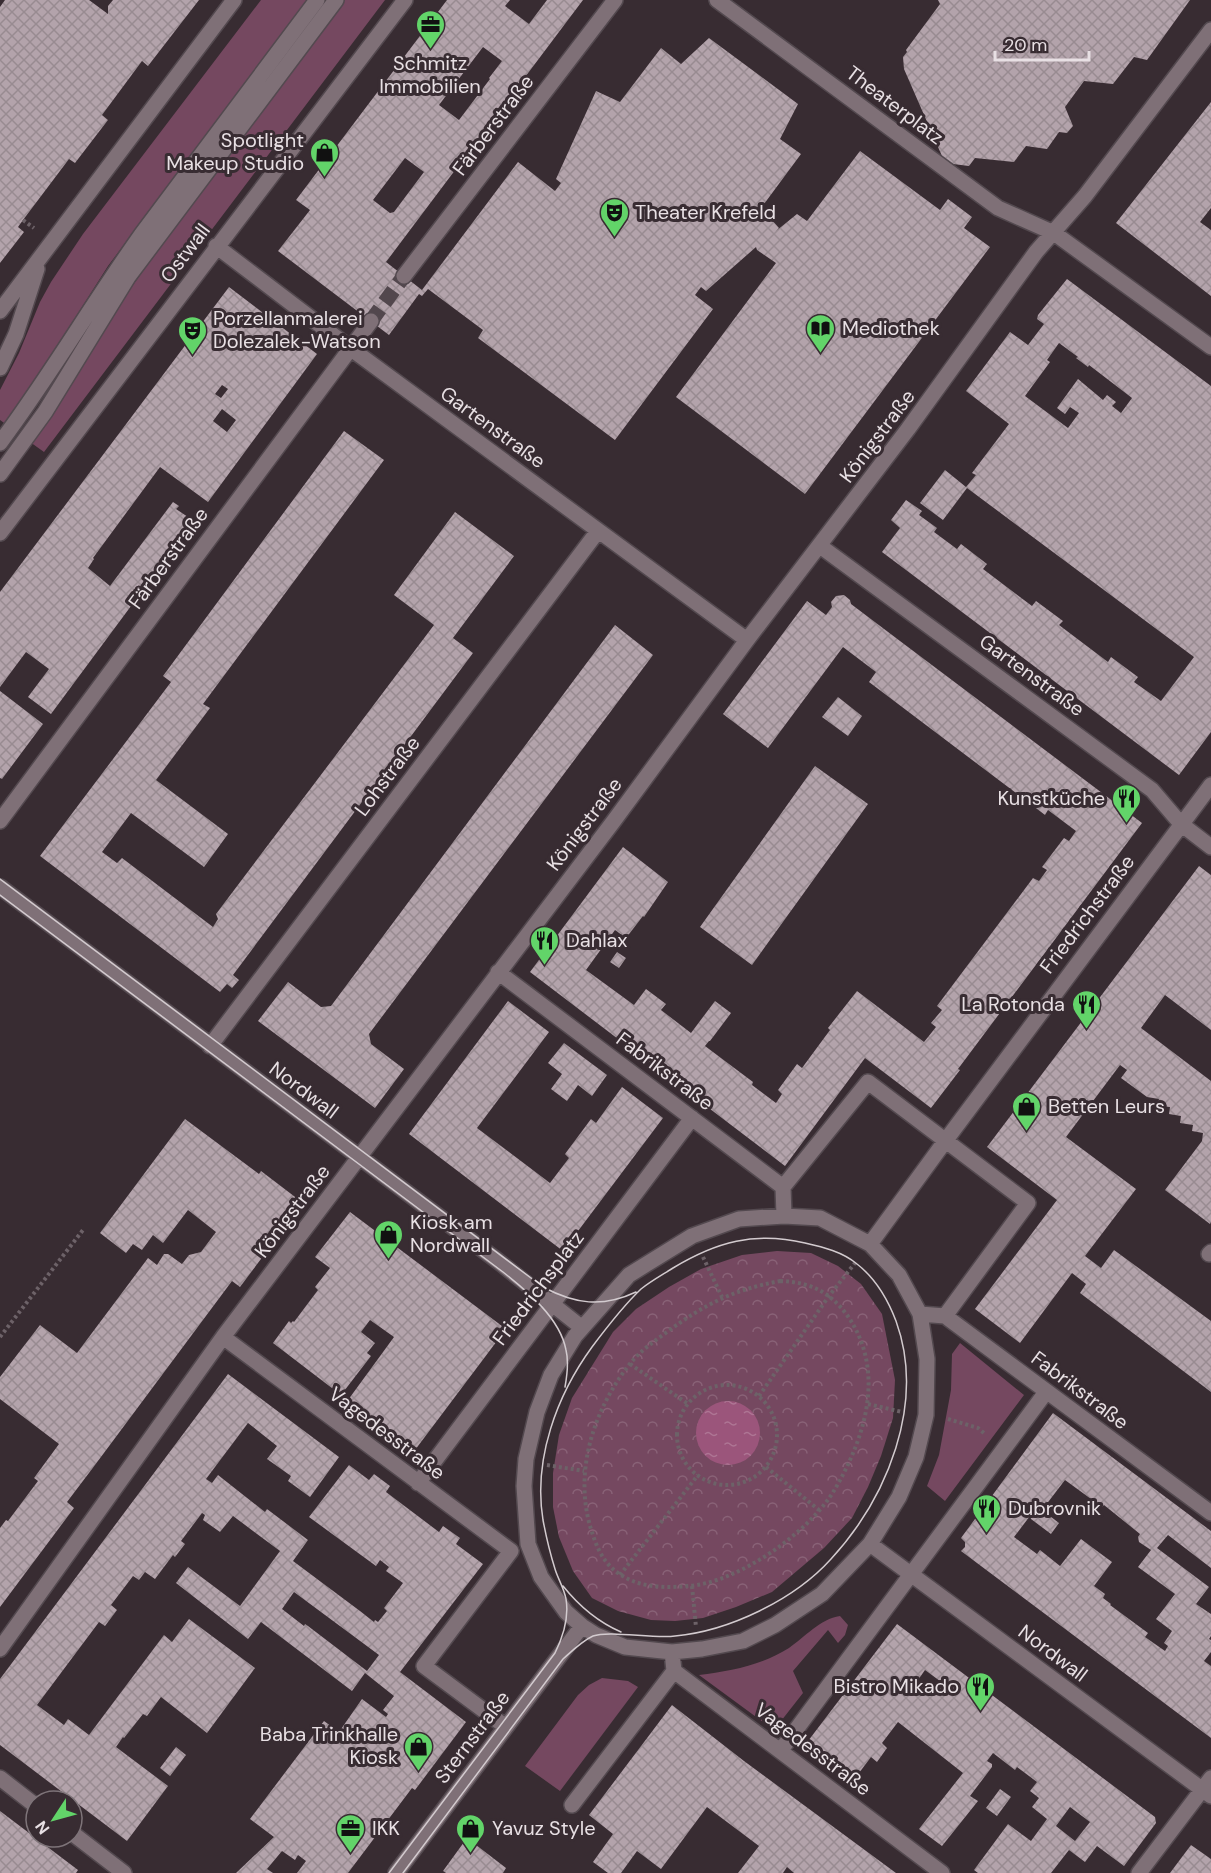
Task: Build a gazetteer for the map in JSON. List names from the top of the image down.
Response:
{
  "streets": {
    "street": [
      "Theaterplatz",
      "Färberstraße",
      "Ostwall",
      "Gartenstraße",
      "Königstraße",
      "Lohstraße",
      "Friedrichstraße",
      "Fabrikstraße",
      "Nordwall",
      "Friedrichsplatz",
      "Vagedesstraße",
      "Sternstraße"
    ]
  },
  "crossings": [
    ["Theaterplatz", "Königstraße"],
    ["Färberstraße", "Gartenstraße"],
    ["Ostwall", "Gartenstraße"],
    ["Gartenstraße", "Königstraße"],
    ["Gartenstraße", "Lohstraße"],
    ["Gartenstraße", "Friedrichstraße"],
    ["Königstraße", "Fabrikstraße"],
    ["Königstraße", "Nordwall"],
    ["Königstraße", "Vagedesstraße"],
    ["Lohstraße", "Nordwall"],
    ["Fabrikstraße", "Friedrichsplatz"],
    ["Nordwall", "Friedrichsplatz"],
    ["Friedrichsplatz", "Vagedesstraße"]
  ],
  "places": {
    "office": ["Schmitz Immobilien", "IKK"],
    "shop": [
      "Spotlight Makeup Studio",
      "Betten Leurs",
      "Kiosk am Nordwall",
      "Baba Trinkhalle Kiosk",
      "Yavuz Style"
    ],
    "theatre": ["Theater Krefeld", "Porzellanmalerei Dolezalek-Watson"],
    "library": ["Mediothek"],
    "restaurant": [
      "Kunstküche",
      "Dahlax",
      "La Rotonda",
      "Dubrovnik",
      "Bistro Mikado"
    ]
  },
  "scale_bar": "20 m",
  "north": "bottom left"
}
